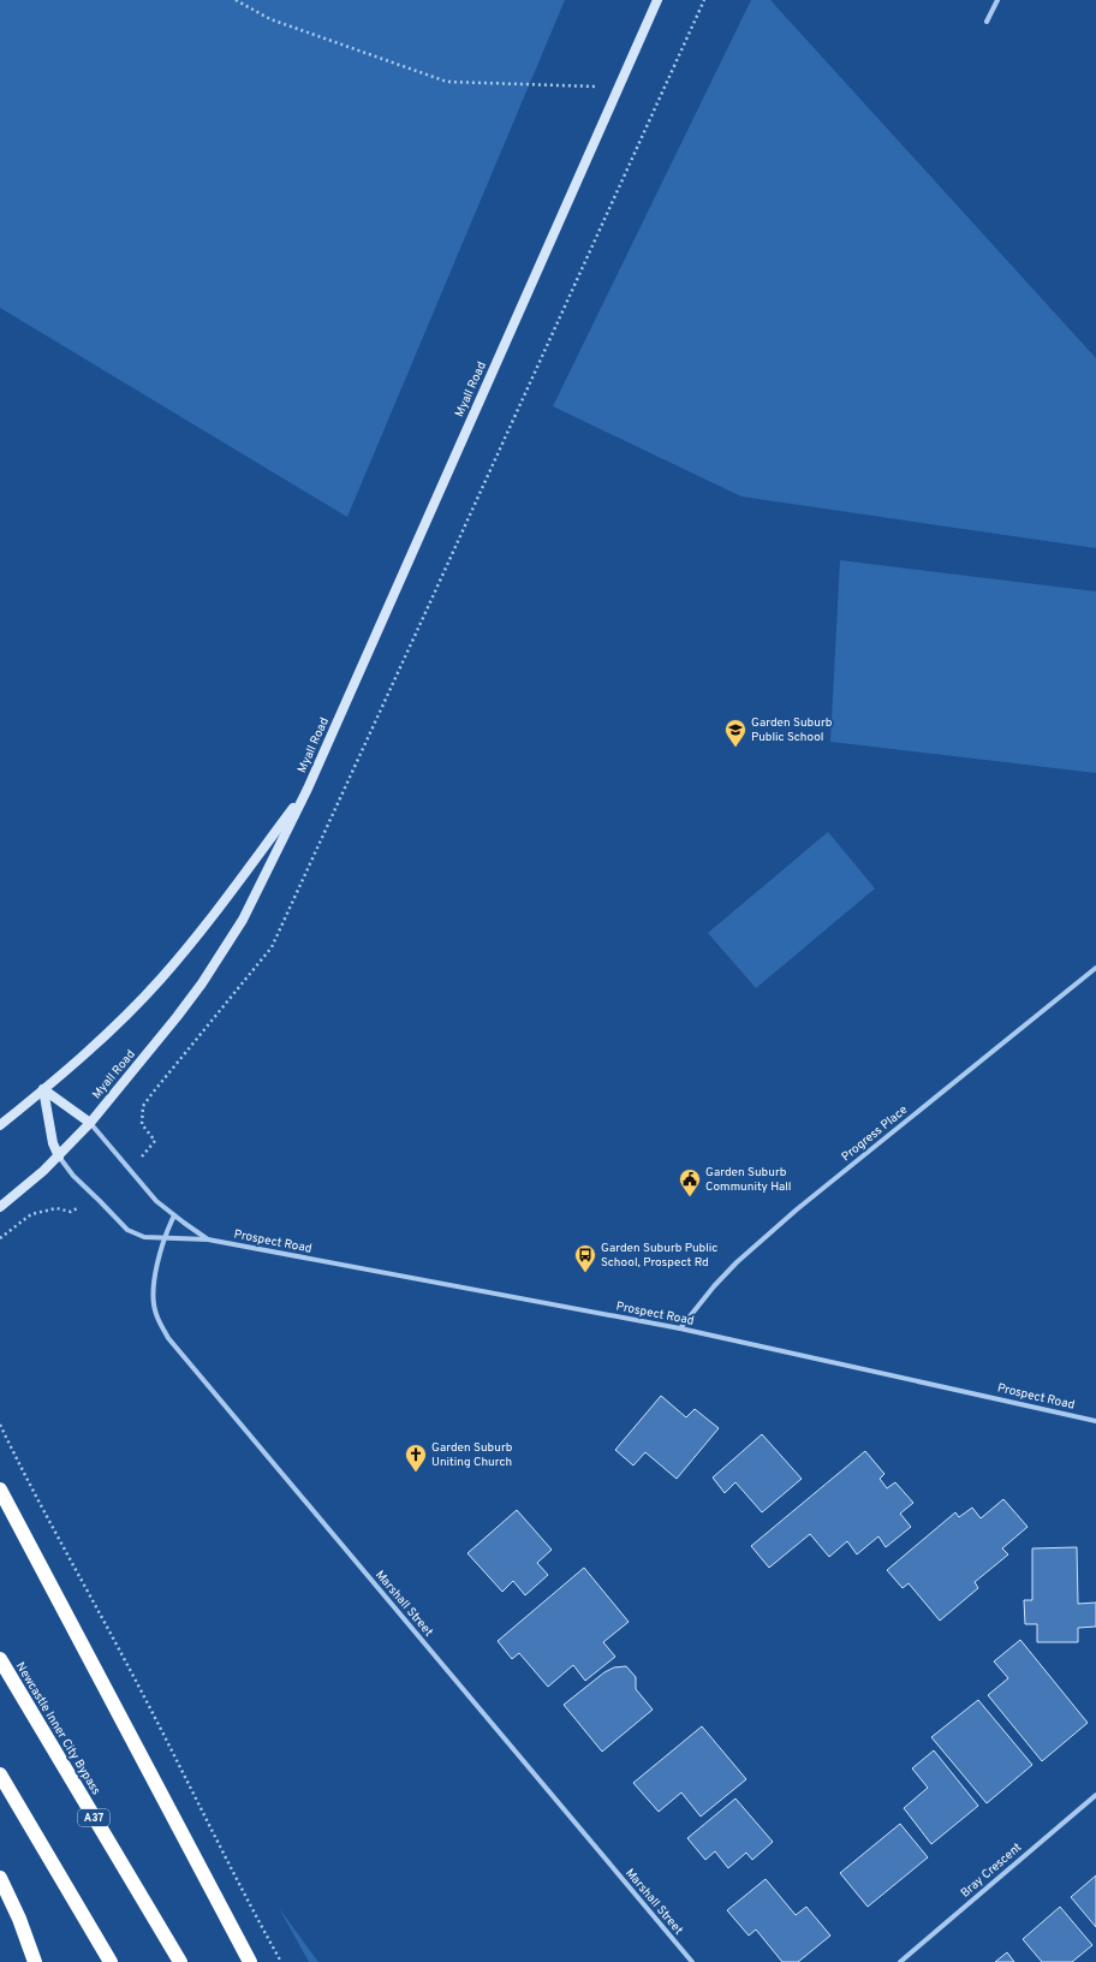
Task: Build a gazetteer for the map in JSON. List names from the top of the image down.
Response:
{
  "streets": {
    "highway": ["Newcastle Inner City Bypass", "A37"],
    "main road": ["Myall Road"],
    "street": [
      "Progress Place",
      "Prospect Road",
      "Marshall Street",
      "Bray Crescent"
    ]
  },
  "crossings": [
    ["Myall Road", "Prospect Road"],
    ["Progress Place", "Prospect Road"],
    ["Prospect Road", "Marshall Street"]
  ],
  "places": {
    "school or university": ["Garden Suburb Public School"],
    "public building": ["Garden Suburb Community Hall"],
    "bus stop": ["Garden Suburb Public School, Prospect Rd"],
    "church": ["Garden Suburb Uniting Church"]
  }
}
